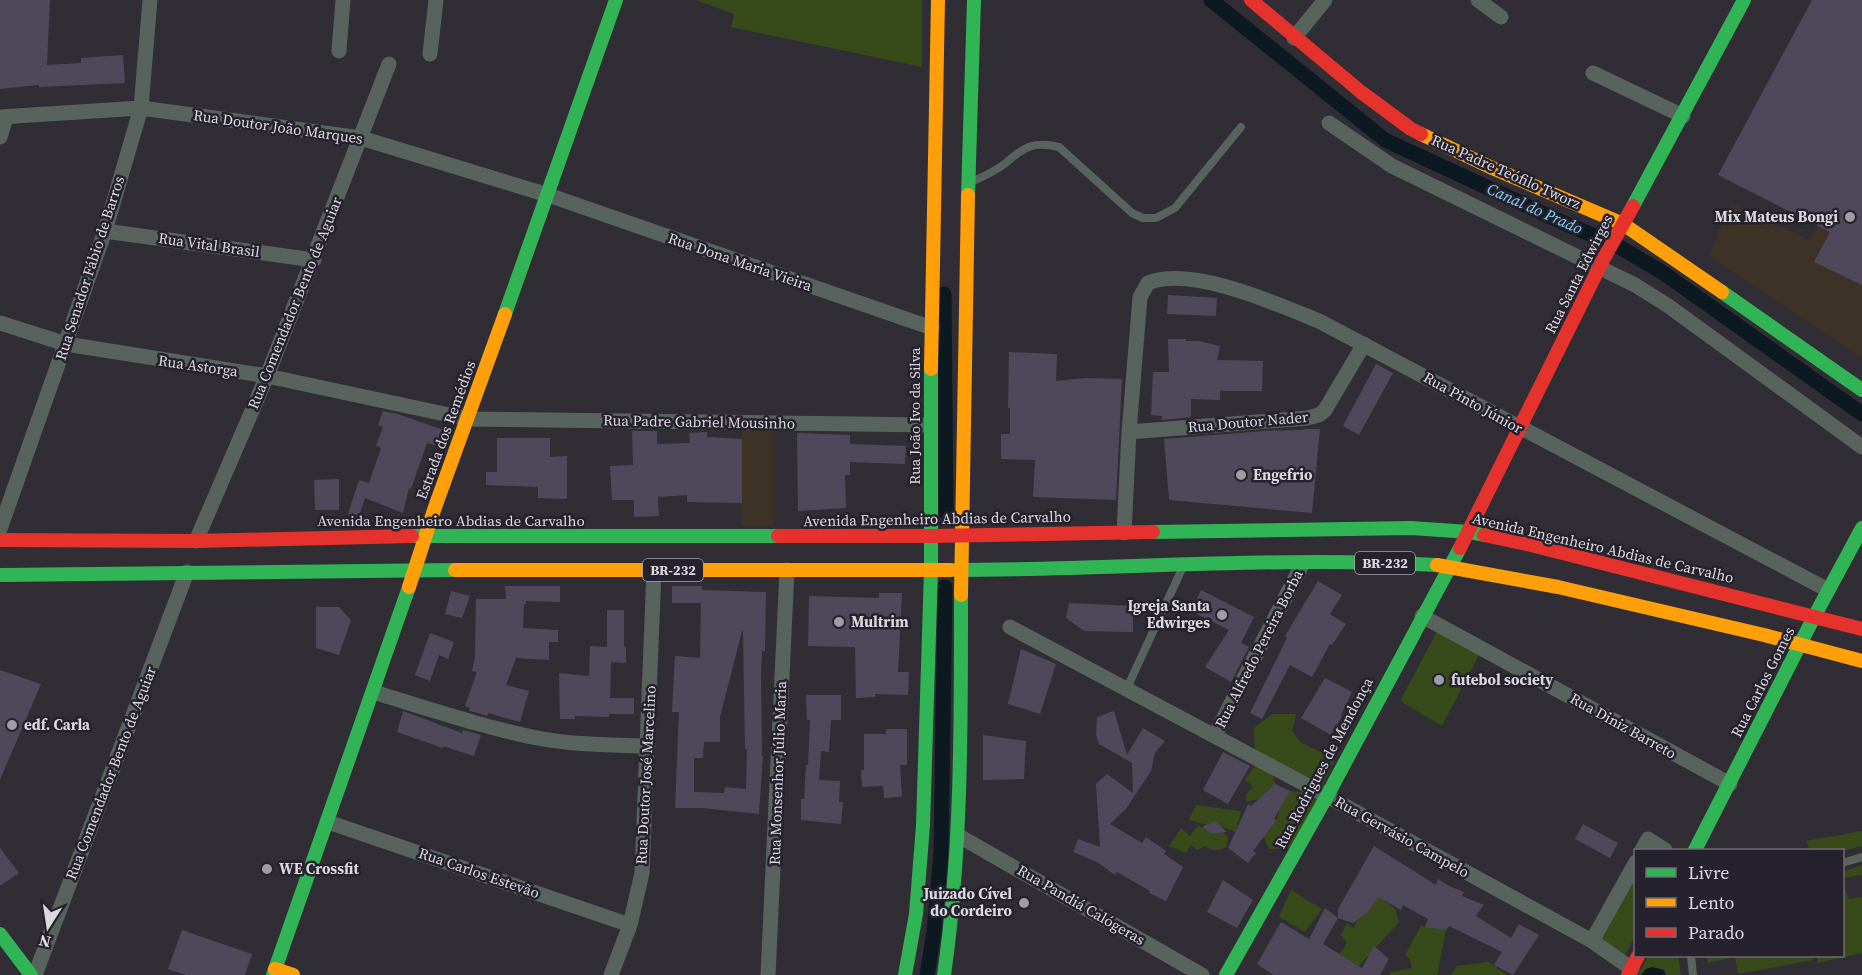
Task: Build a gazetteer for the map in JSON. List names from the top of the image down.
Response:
{
  "streets": {
    "main road": [
      "Rua Padre Teófilo Tworz",
      "Rua Santa Edwirges",
      "Rua João Ivo da Silva",
      "Estrada dos Remédios",
      "Avenida Engenheiro Abdias de Carvalho",
      "BR-232",
      "Rua Carlos Gomes",
      "Rua Rodrigues de Mendonça"
    ],
    "street": [
      "Rua Doutor João Marques",
      "Rua Vital Brasil",
      "Rua Dona Maria Vieira",
      "Rua Senador Fábio de Barros",
      "Rua Comendador Bento de Aguiar",
      "Rua Astorga",
      "Rua Pinto Júnior",
      "Rua Padre Gabriel Mousinho",
      "Rua Doutor Nader",
      "Rua Alfredo Pereira Borba",
      "Rua Diniz Barreto",
      "Rua Monsenhor Júlio Maria",
      "Rua Doutor José Marcelino",
      "Rua Gervásio Campelo",
      "Rua Carlos Estevão",
      "Rua Pandiá Calógeras"
    ]
  },
  "crossings": [
    ["Rua Doutor João Marques", "Rua Dona Maria Vieira"],
    ["Rua Doutor João Marques", "Rua Senador Fábio de Barros"],
    ["Rua Doutor João Marques", "Rua Comendador Bento de Aguiar"],
    ["Rua Doutor João Marques", "Estrada dos Remédios"],
    ["Rua Padre Teófilo Tworz", "Rua Santa Edwirges"],
    ["Rua Vital Brasil", "Rua Senador Fábio de Barros"],
    ["Rua Vital Brasil", "Rua Comendador Bento de Aguiar"],
    ["Rua Dona Maria Vieira", "Rua João Ivo da Silva"],
    ["Rua Dona Maria Vieira", "Estrada dos Remédios"],
    ["Rua Senador Fábio de Barros", "Rua Astorga"],
    ["Rua Santa Edwirges", "Rua Pinto Júnior"],
    ["Rua Santa Edwirges", "Avenida Engenheiro Abdias de Carvalho"],
    ["Rua Santa Edwirges", "BR-232"],
    ["Rua Santa Edwirges", "Rua Rodrigues de Mendonça"],
    ["Rua Comendador Bento de Aguiar", "Rua Astorga"],
    ["Rua Comendador Bento de Aguiar", "Avenida Engenheiro Abdias de Carvalho"],
    ["Rua Comendador Bento de Aguiar", "BR-232"],
    ["Rua Astorga", "Rua Padre Gabriel Mousinho"],
    ["Rua Astorga", "Estrada dos Remédios"],
    ["Rua Pinto Júnior", "Rua Doutor Nader"],
    ["Rua Pinto Júnior", "Rua Carlos Gomes"],
    ["Rua João Ivo da Silva", "Rua Padre Gabriel Mousinho"],
    ["Rua João Ivo da Silva", "Avenida Engenheiro Abdias de Carvalho"],
    ["Rua João Ivo da Silva", "BR-232"],
    ["Rua Padre Gabriel Mousinho", "Estrada dos Remédios"],
    ["Estrada dos Remédios", "Avenida Engenheiro Abdias de Carvalho"],
    ["Estrada dos Remédios", "BR-232"],
    ["Estrada dos Remédios", "Rua Carlos Estevão"],
    ["Avenida Engenheiro Abdias de Carvalho", "Rua Carlos Gomes"],
    ["BR-232", "Rua Alfredo Pereira Borba"],
    ["BR-232", "Rua Carlos Gomes"],
    ["BR-232", "Rua Rodrigues de Mendonça"],
    ["BR-232", "Rua Monsenhor Júlio Maria"],
    ["BR-232", "Rua Doutor José Marcelino"],
    ["Rua Alfredo Pereira Borba", "Rua Gervásio Campelo"],
    ["Rua Carlos Gomes", "Rua Diniz Barreto"],
    ["Rua Diniz Barreto", "Rua Rodrigues de Mendonça"],
    ["Rua Rodrigues de Mendonça", "Rua Gervásio Campelo"],
    ["Rua Doutor José Marcelino", "Rua Carlos Estevão"]
  ],
  "water": ["Canal do Prado"],
  "places": [
    "Mix Mateus Bongi",
    "Engefrio",
    "Igreja Santa Edwirges",
    "Multrim",
    "futebol society",
    "edf. Carla",
    "WE Crossfit",
    "Juizado Cível do Cordeiro"
  ],
  "legend": ["Livre", "Lento", "Parado"],
  "north": "bottom"
}
